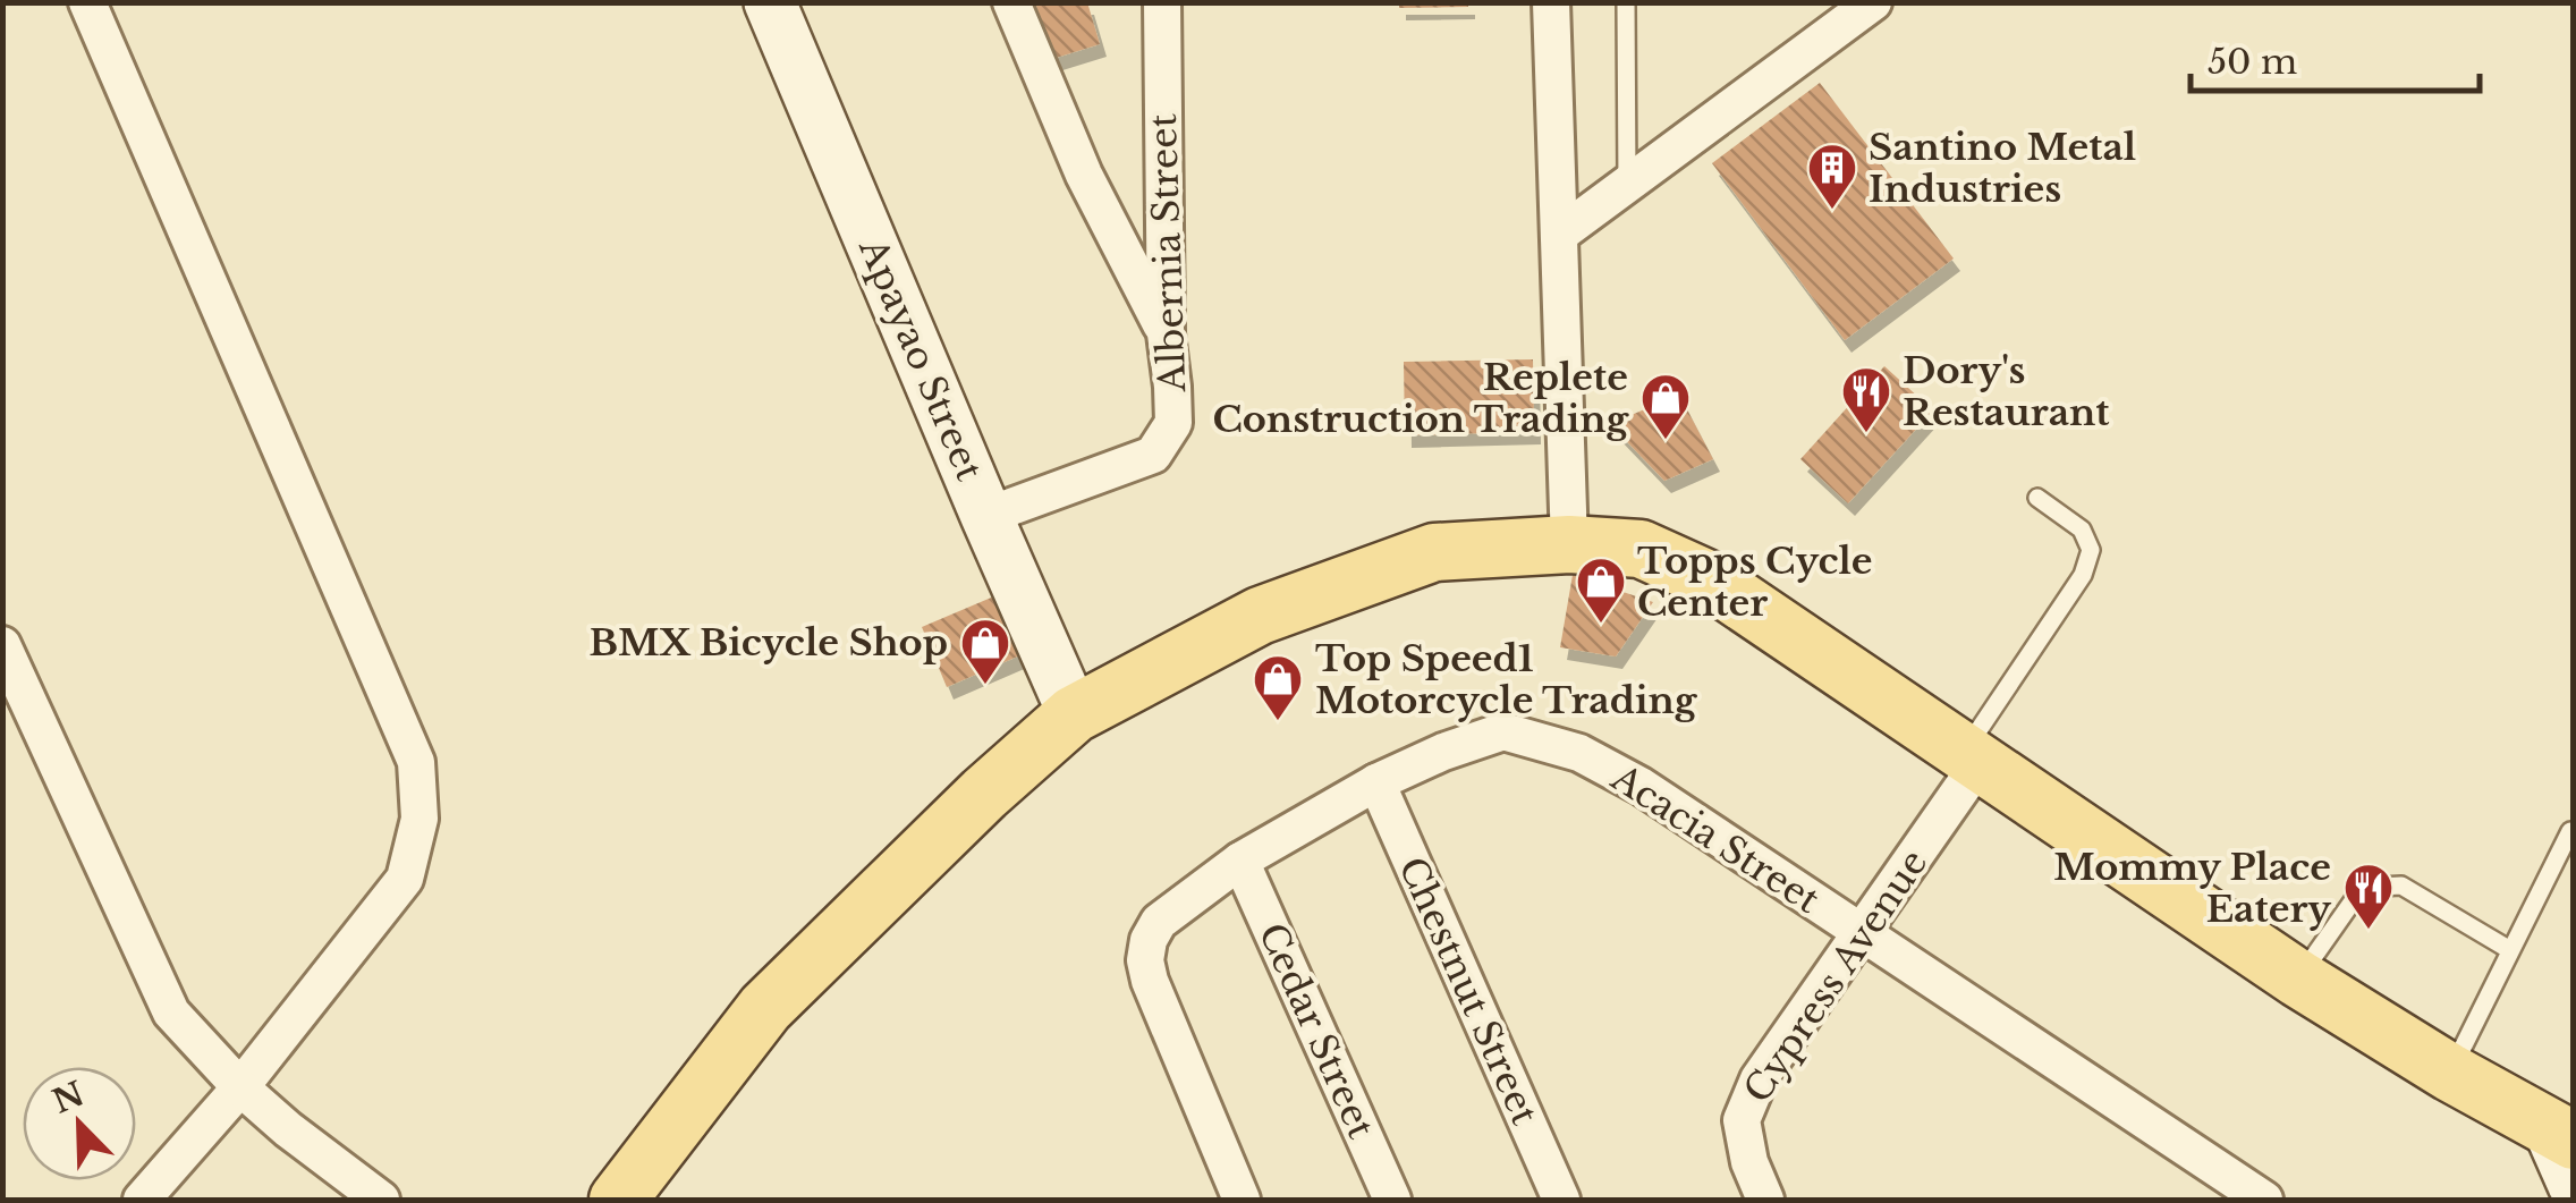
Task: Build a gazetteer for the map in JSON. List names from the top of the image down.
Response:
{
  "streets": {
    "street": [
      "Albernia Street",
      "Apayao Street",
      "Acacia Street",
      "Cypress Avenue",
      "Chestnut Street",
      "Cedar Street"
    ]
  },
  "crossings": [
    ["Albernia Street", "Apayao Street"],
    ["Acacia Street", "Cypress Avenue"],
    ["Acacia Street", "Chestnut Street"],
    ["Acacia Street", "Cedar Street"]
  ],
  "places": {
    "building": ["Santino Metal Industries"],
    "restaurant": ["Dory's Restaurant", "Mommy Place Eatery"],
    "shop": [
      "Replete Construction Trading",
      "Topps Cycle Center",
      "BMX Bicycle Shop",
      "Top Speed1 Motorcycle Trading"
    ]
  },
  "scale_bar": "50 m",
  "north": "top left"
}
